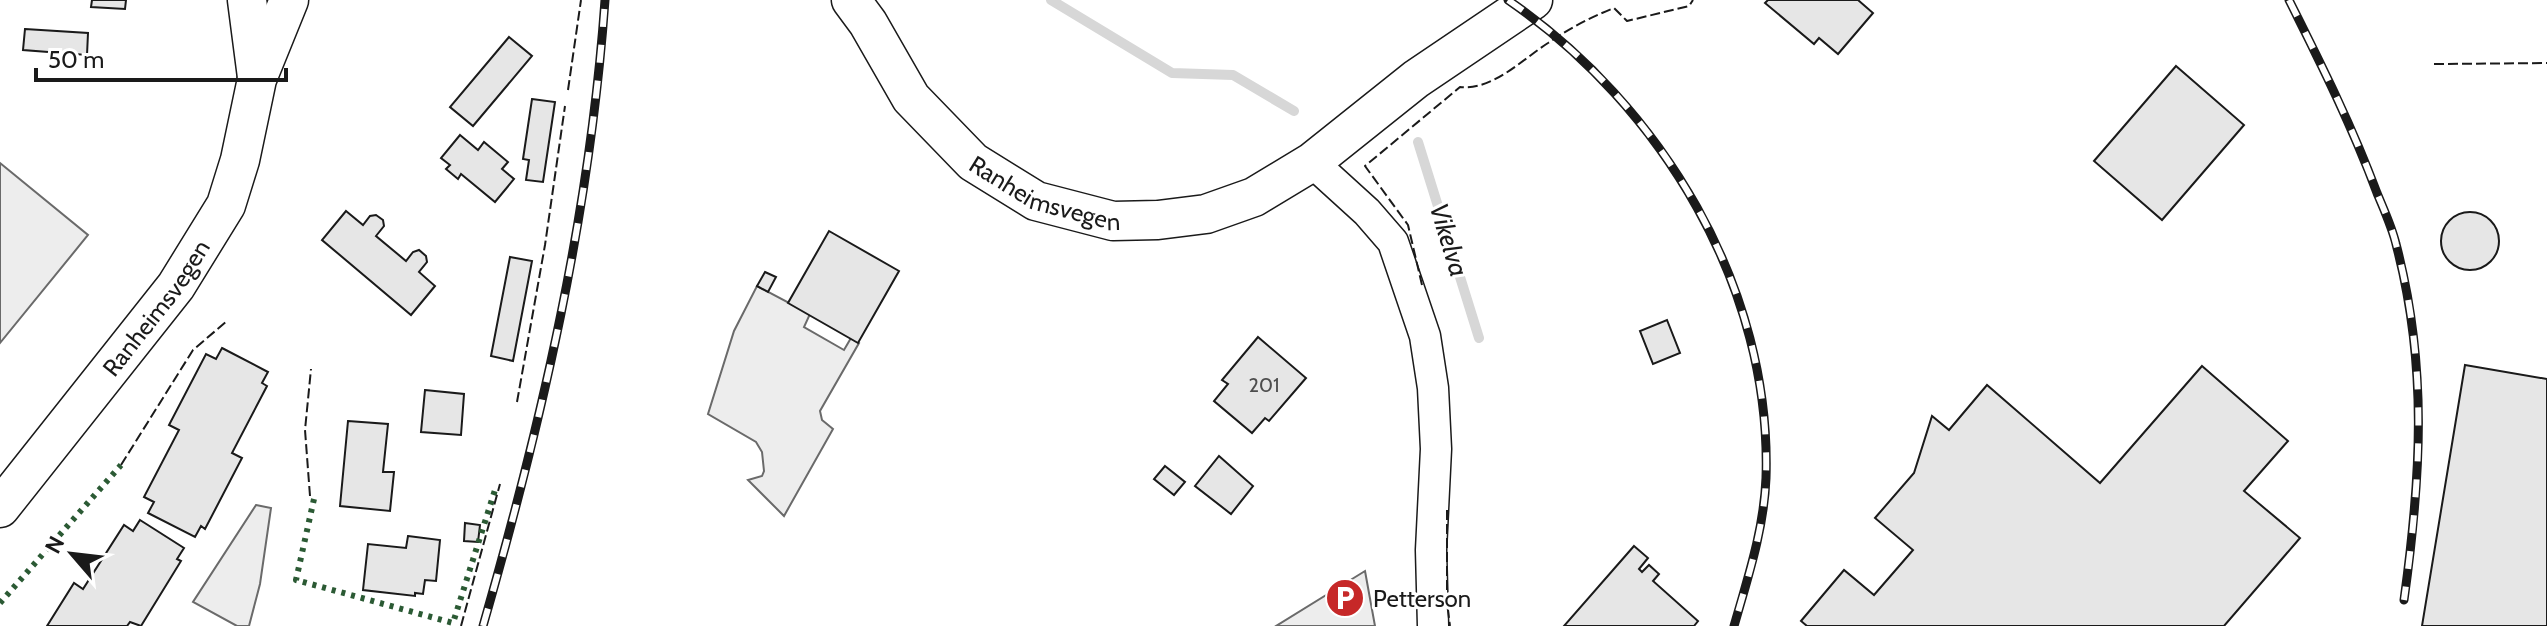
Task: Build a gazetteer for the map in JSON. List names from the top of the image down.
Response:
{
  "streets": {
    "street": ["Ranheimsvegen"]
  },
  "water": ["Vikelva"],
  "places": {
    "parking": ["Petterson"]
  },
  "house_numbers": ["201"],
  "scale_bar": "50 m",
  "north": "top left"
}
